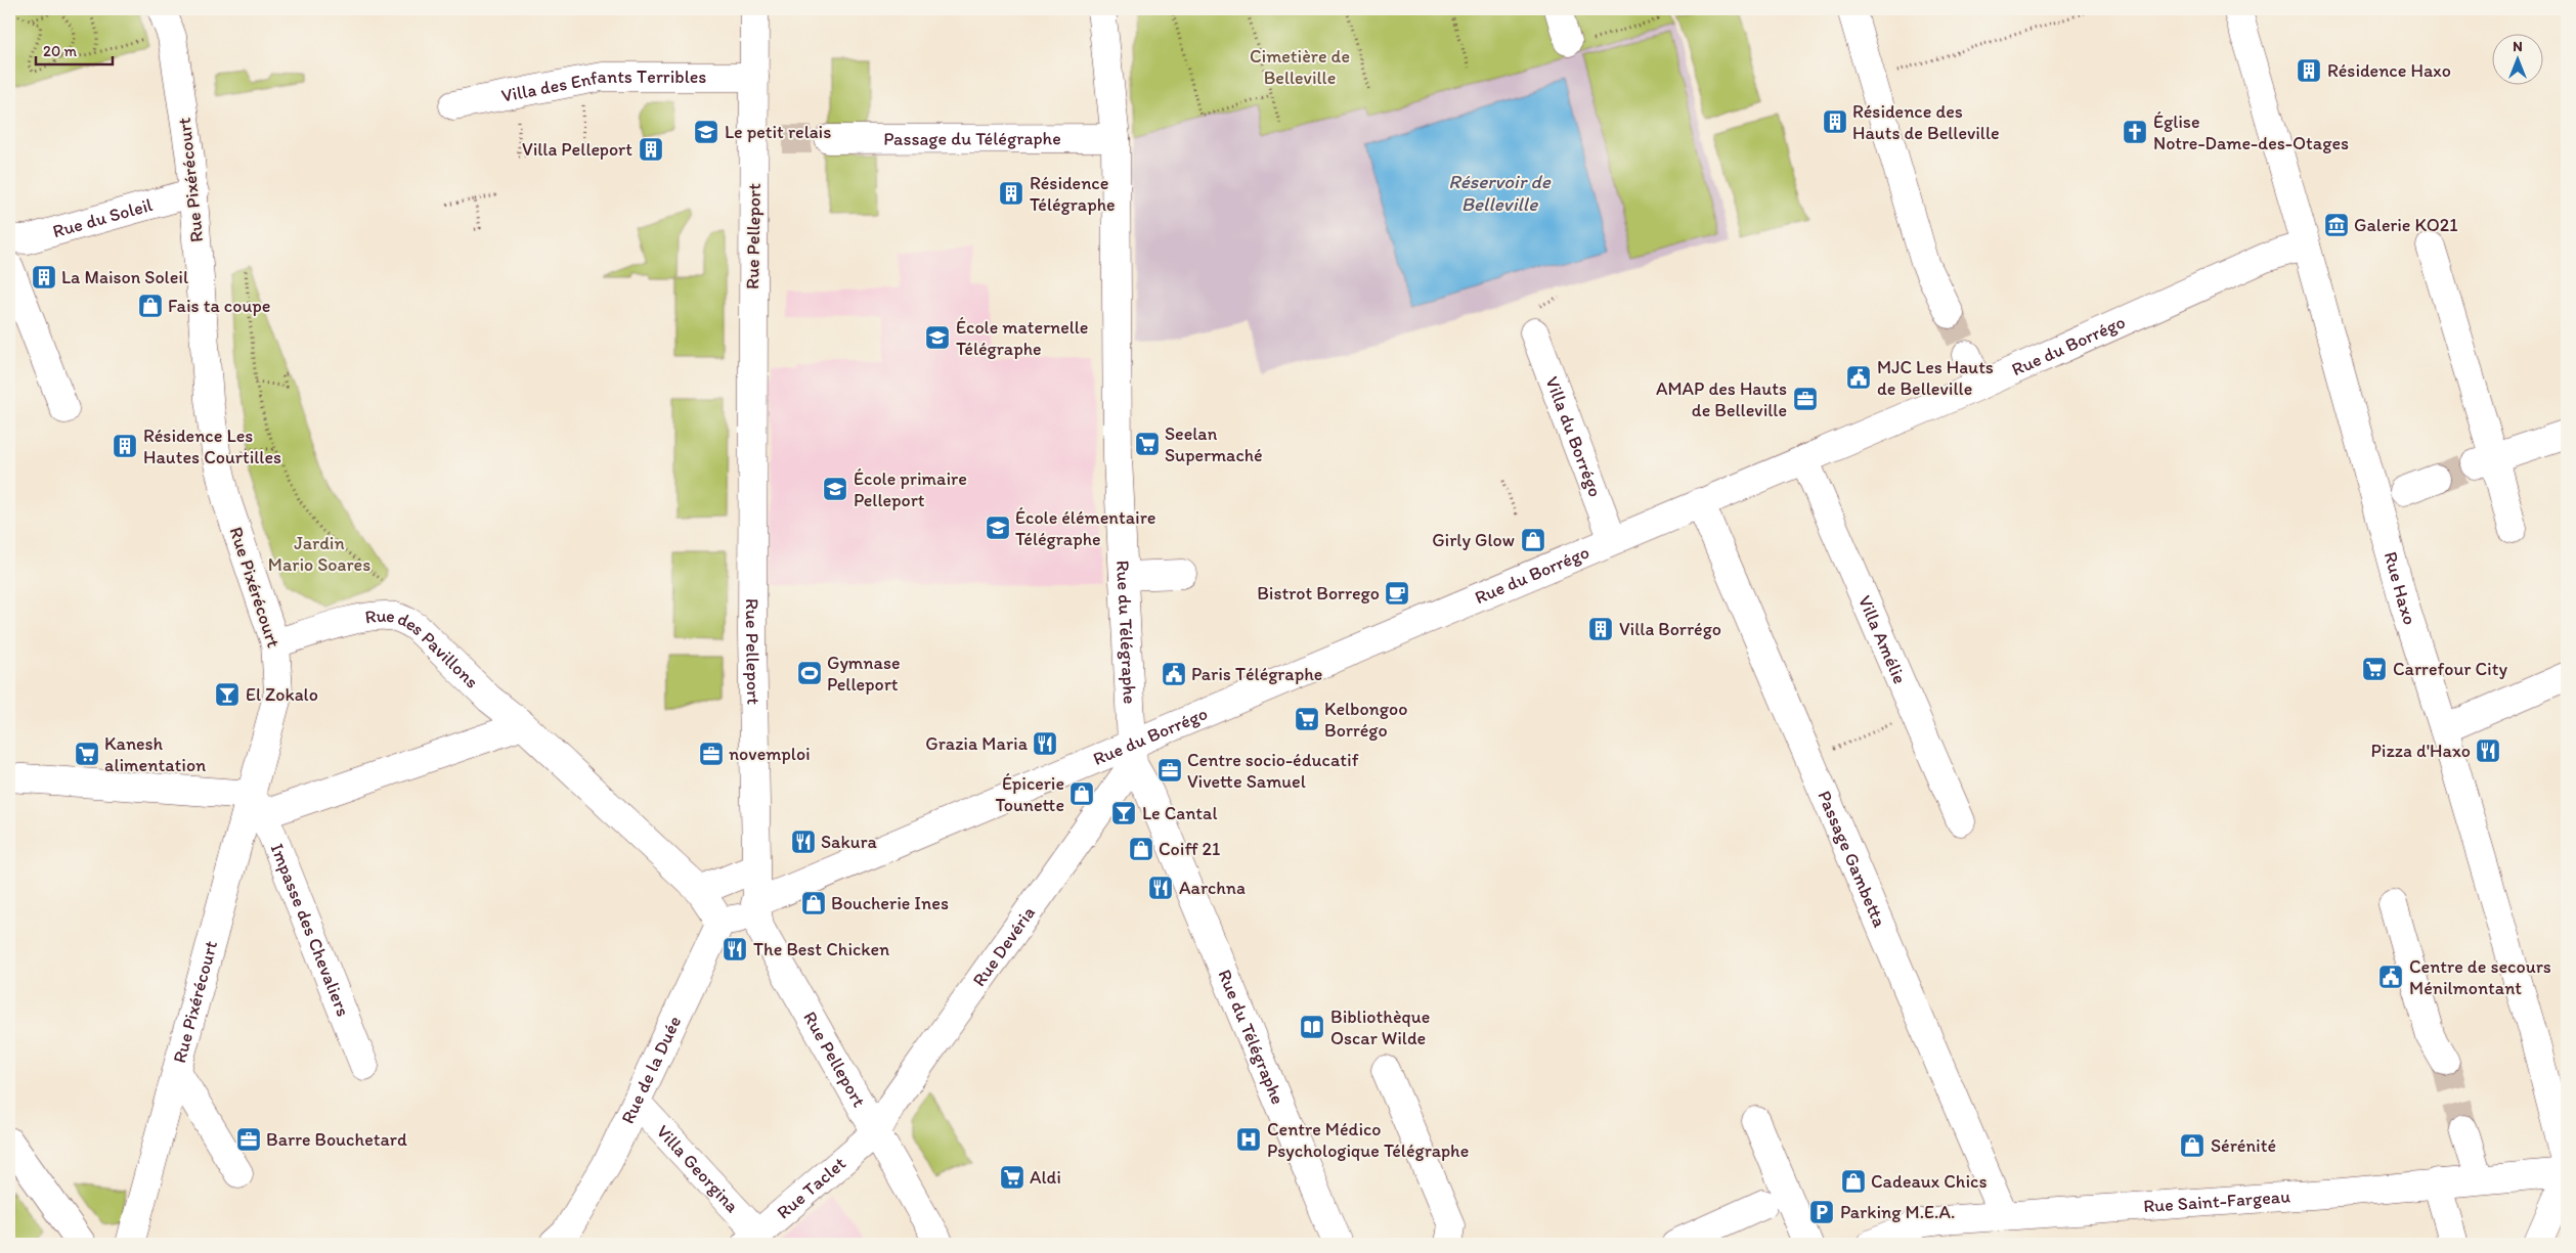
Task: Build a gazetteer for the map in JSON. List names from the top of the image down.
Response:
{
  "streets": {
    "street": [
      "Villa des Enfants Terribles",
      "Passage du Télégraphe",
      "Rue Pixérécourt",
      "Rue du Soleil",
      "Rue Pelleport",
      "Rue du Borrégo",
      "Villa du Borrégo",
      "Rue Haxo",
      "Rue du Télégraphe",
      "Villa Amélie",
      "Rue des Pavillons",
      "Passage Gambetta",
      "Impasse des Chevaliers",
      "Rue Devéria",
      "Rue de la Duée",
      "Villa Georgina",
      "Rue Taclet",
      "Rue Saint-Fargeau"
    ]
  },
  "crossings": [
    ["Villa des Enfants Terribles", "Rue Pelleport"],
    ["Passage du Télégraphe", "Rue du Télégraphe"],
    ["Rue Pixérécourt", "Rue du Soleil"],
    ["Rue Pixérécourt", "Rue des Pavillons"],
    ["Rue Pixérécourt", "Impasse des Chevaliers"],
    ["Rue Pelleport", "Rue du Borrégo"],
    ["Rue Pelleport", "Rue Devéria"],
    ["Rue Pelleport", "Rue Taclet"],
    ["Rue du Borrégo", "Villa du Borrégo"],
    ["Rue du Borrégo", "Rue Haxo"],
    ["Rue du Borrégo", "Rue du Télégraphe"],
    ["Rue du Borrégo", "Villa Amélie"],
    ["Rue du Borrégo", "Passage Gambetta"],
    ["Rue du Borrégo", "Rue Devéria"],
    ["Rue du Télégraphe", "Rue Devéria"],
    ["Rue des Pavillons", "Rue de la Duée"],
    ["Passage Gambetta", "Rue Saint-Fargeau"],
    ["Rue Devéria", "Rue Taclet"],
    ["Rue de la Duée", "Villa Georgina"],
    ["Villa Georgina", "Rue Taclet"]
  ],
  "water": ["Réservoir de Belleville"],
  "parks": ["Cimetière de Belleville", "Jardin Mario Soares"],
  "places": {
    "building": [
      "Résidence Haxo",
      "Résidence des Hauts de Belleville",
      "Villa Pelleport",
      "Résidence Télégraphe",
      "La Maison Soleil",
      "Résidence Les Hautes Courtilles",
      "Villa Borrégo"
    ],
    "school or university": [
      "Le petit relais",
      "École maternelle Télégraphe",
      "École primaire Pelleport",
      "École élémentaire Télégraphe"
    ],
    "church": ["Église Notre-Dame-des-Otages"],
    "museum": ["Galerie KO21"],
    "shop": [
      "Fais ta coupe",
      "Girly Glow",
      "Épicerie Tounette",
      "Coiff 21",
      "Boucherie Ines",
      "Sérénité",
      "Cadeaux Chics"
    ],
    "public building": ["MJC Les Hauts de Belleville", "Paris Télégraphe", "Centre de secours Ménilmontant"],
    "office": [
      "AMAP des Hauts de Belleville",
      "novemploi",
      "Centre socio-éducatif Vivette Samuel",
      "Barre Bouchetard"
    ],
    "supermarket": [
      "Seelan Supermaché",
      "Carrefour City",
      "Kelbongoo Borrégo",
      "Kanesh alimentation",
      "Aldi"
    ],
    "cafe": ["Bistrot Borrego"],
    "sports": ["Gymnase Pelleport"],
    "bar": ["El Zokalo", "Le Cantal"],
    "restaurant": [
      "Grazia Maria",
      "Pizza d'Haxo",
      "Sakura",
      "Aarchna",
      "The Best Chicken"
    ],
    "library": ["Bibliothèque Oscar Wilde"],
    "hospital": ["Centre Médico Psychologique Télégraphe"],
    "parking": ["Parking M.E.A."]
  },
  "scale_bar": "20 m",
  "north": "top"
}
